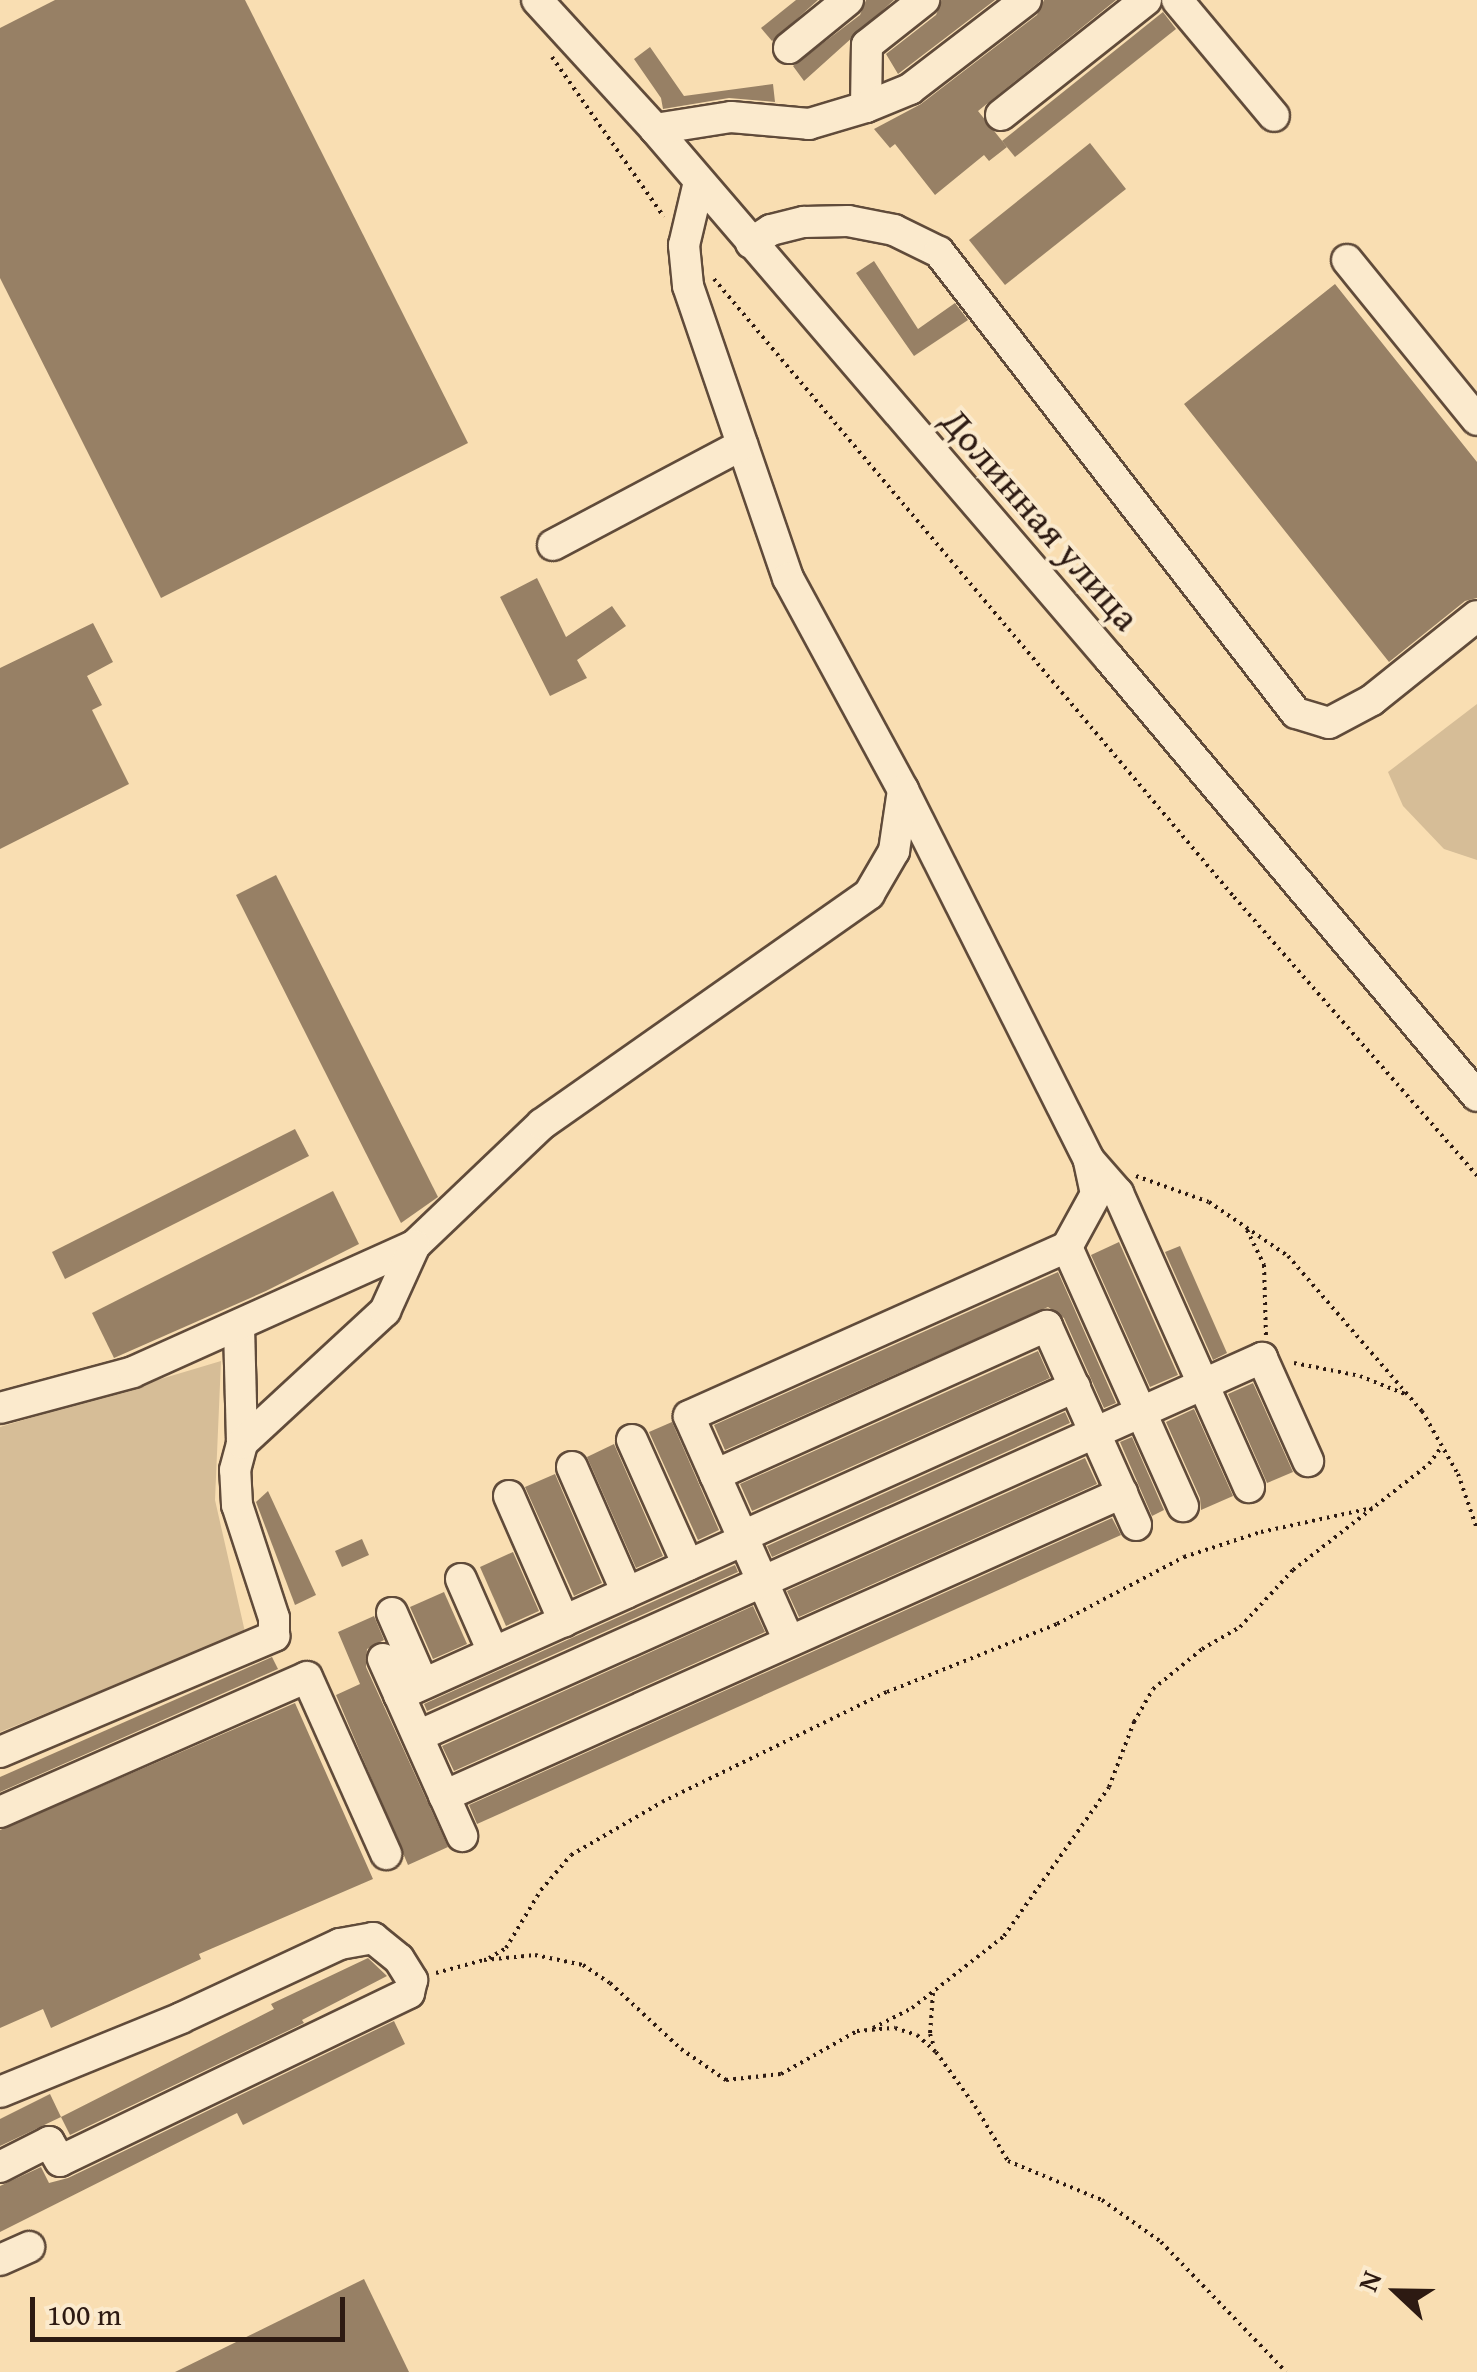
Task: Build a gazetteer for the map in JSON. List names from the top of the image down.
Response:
{
  "streets": {
    "street": ["Долинная улица"]
  },
  "scale_bar": "100 m",
  "north": "left"
}
